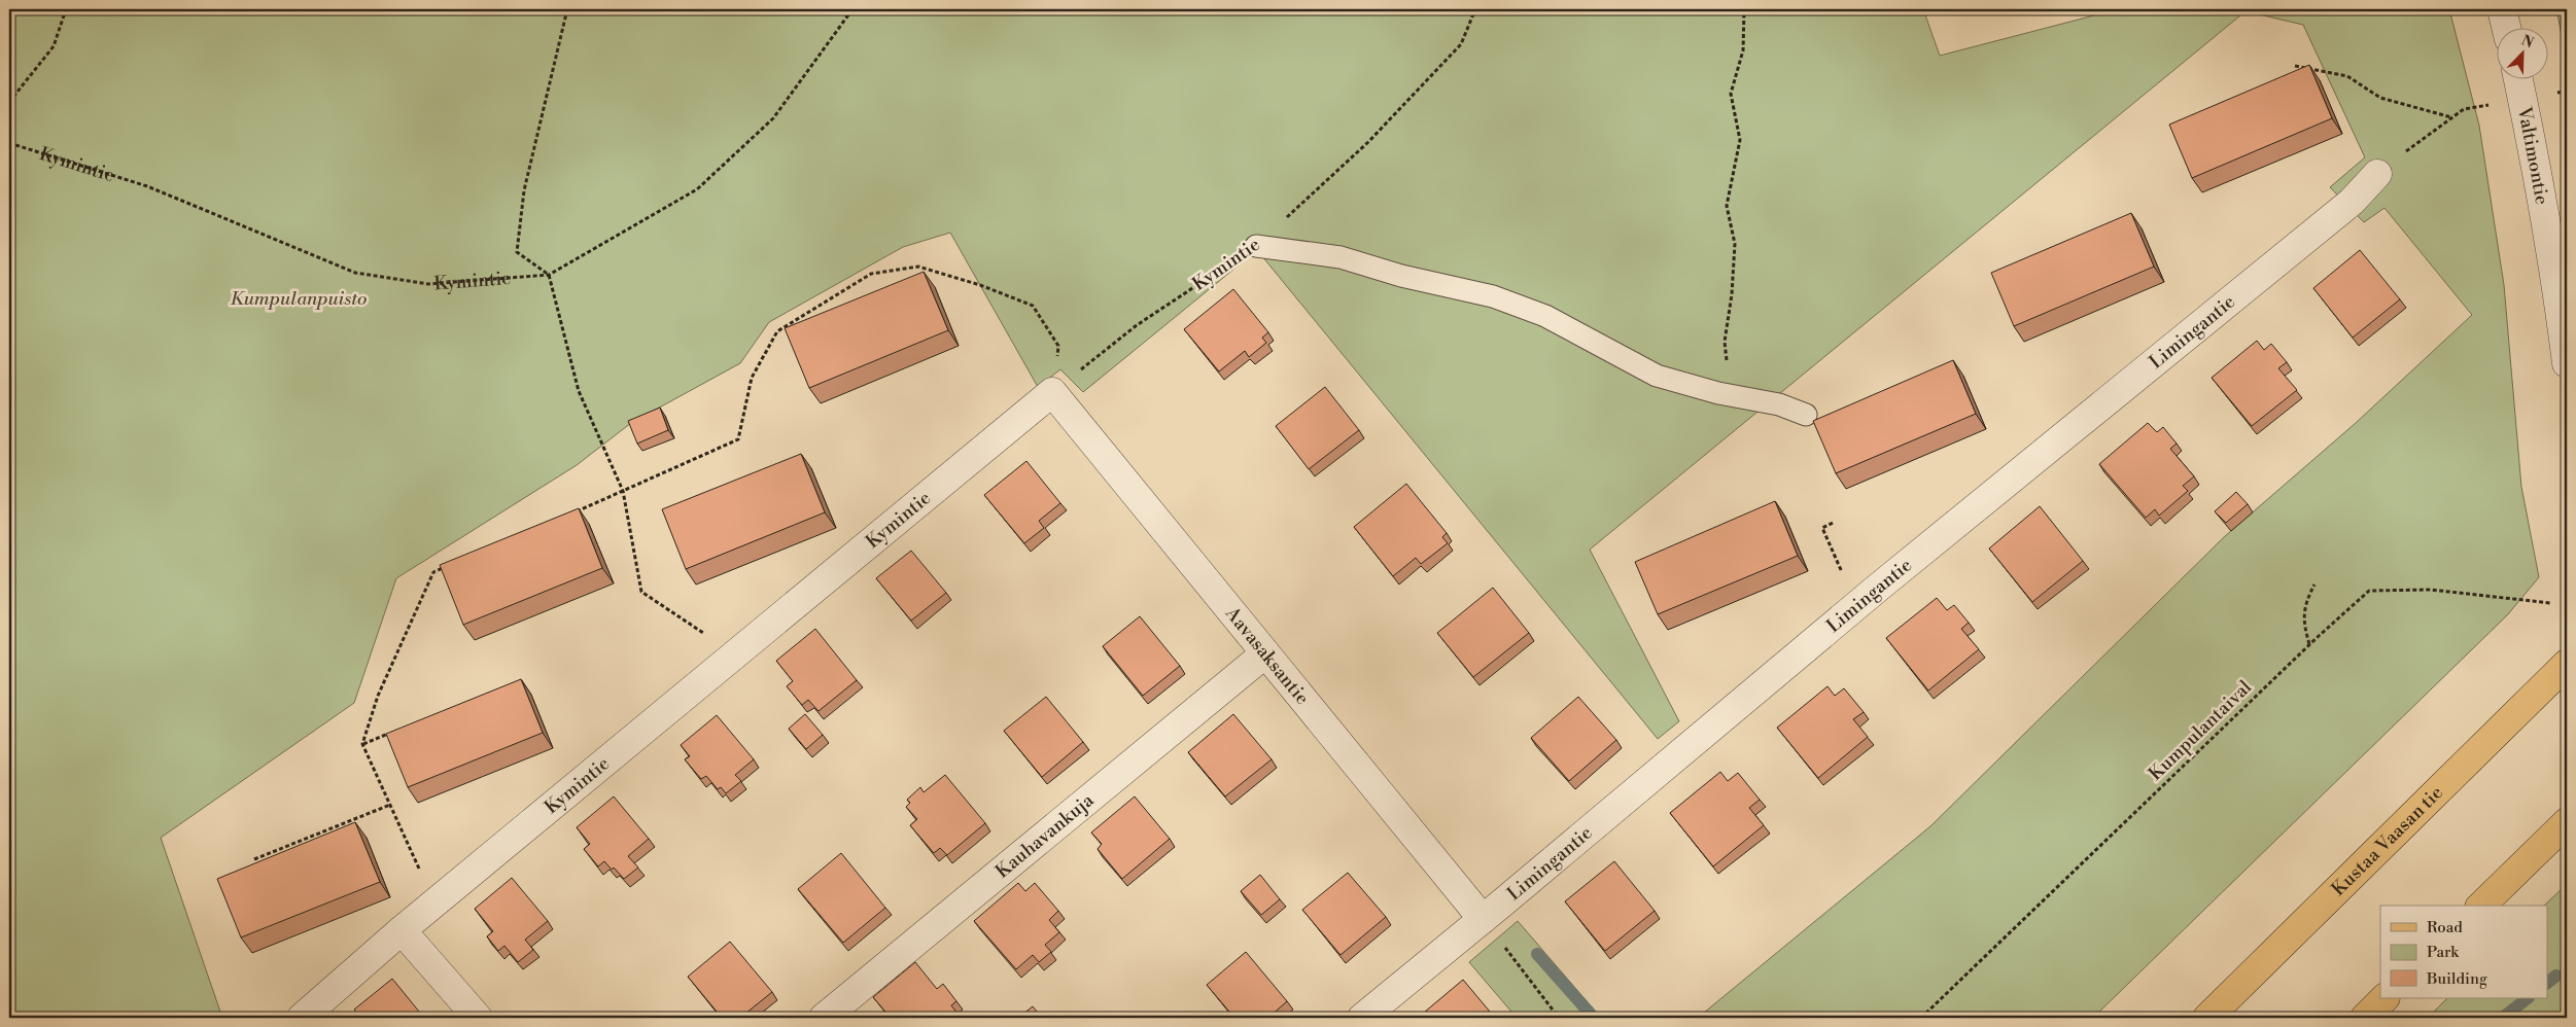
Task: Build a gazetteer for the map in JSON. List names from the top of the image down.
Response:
{
  "streets": {
    "main road": ["Kustaa Vaasan tie"],
    "street": [
      "Valtimontie",
      "Kymintie",
      "Limingantie",
      "Aavasaksantie",
      "Kauhavankuja"
    ],
    "path": ["Kumpulantaival"]
  },
  "crossings": [
    ["Kymintie", "Aavasaksantie"],
    ["Limingantie", "Aavasaksantie"],
    ["Aavasaksantie", "Kauhavankuja"]
  ],
  "parks": ["Kumpulanpuisto"],
  "legend": ["Road", "Park", "Building"],
  "north": "top right"
}
